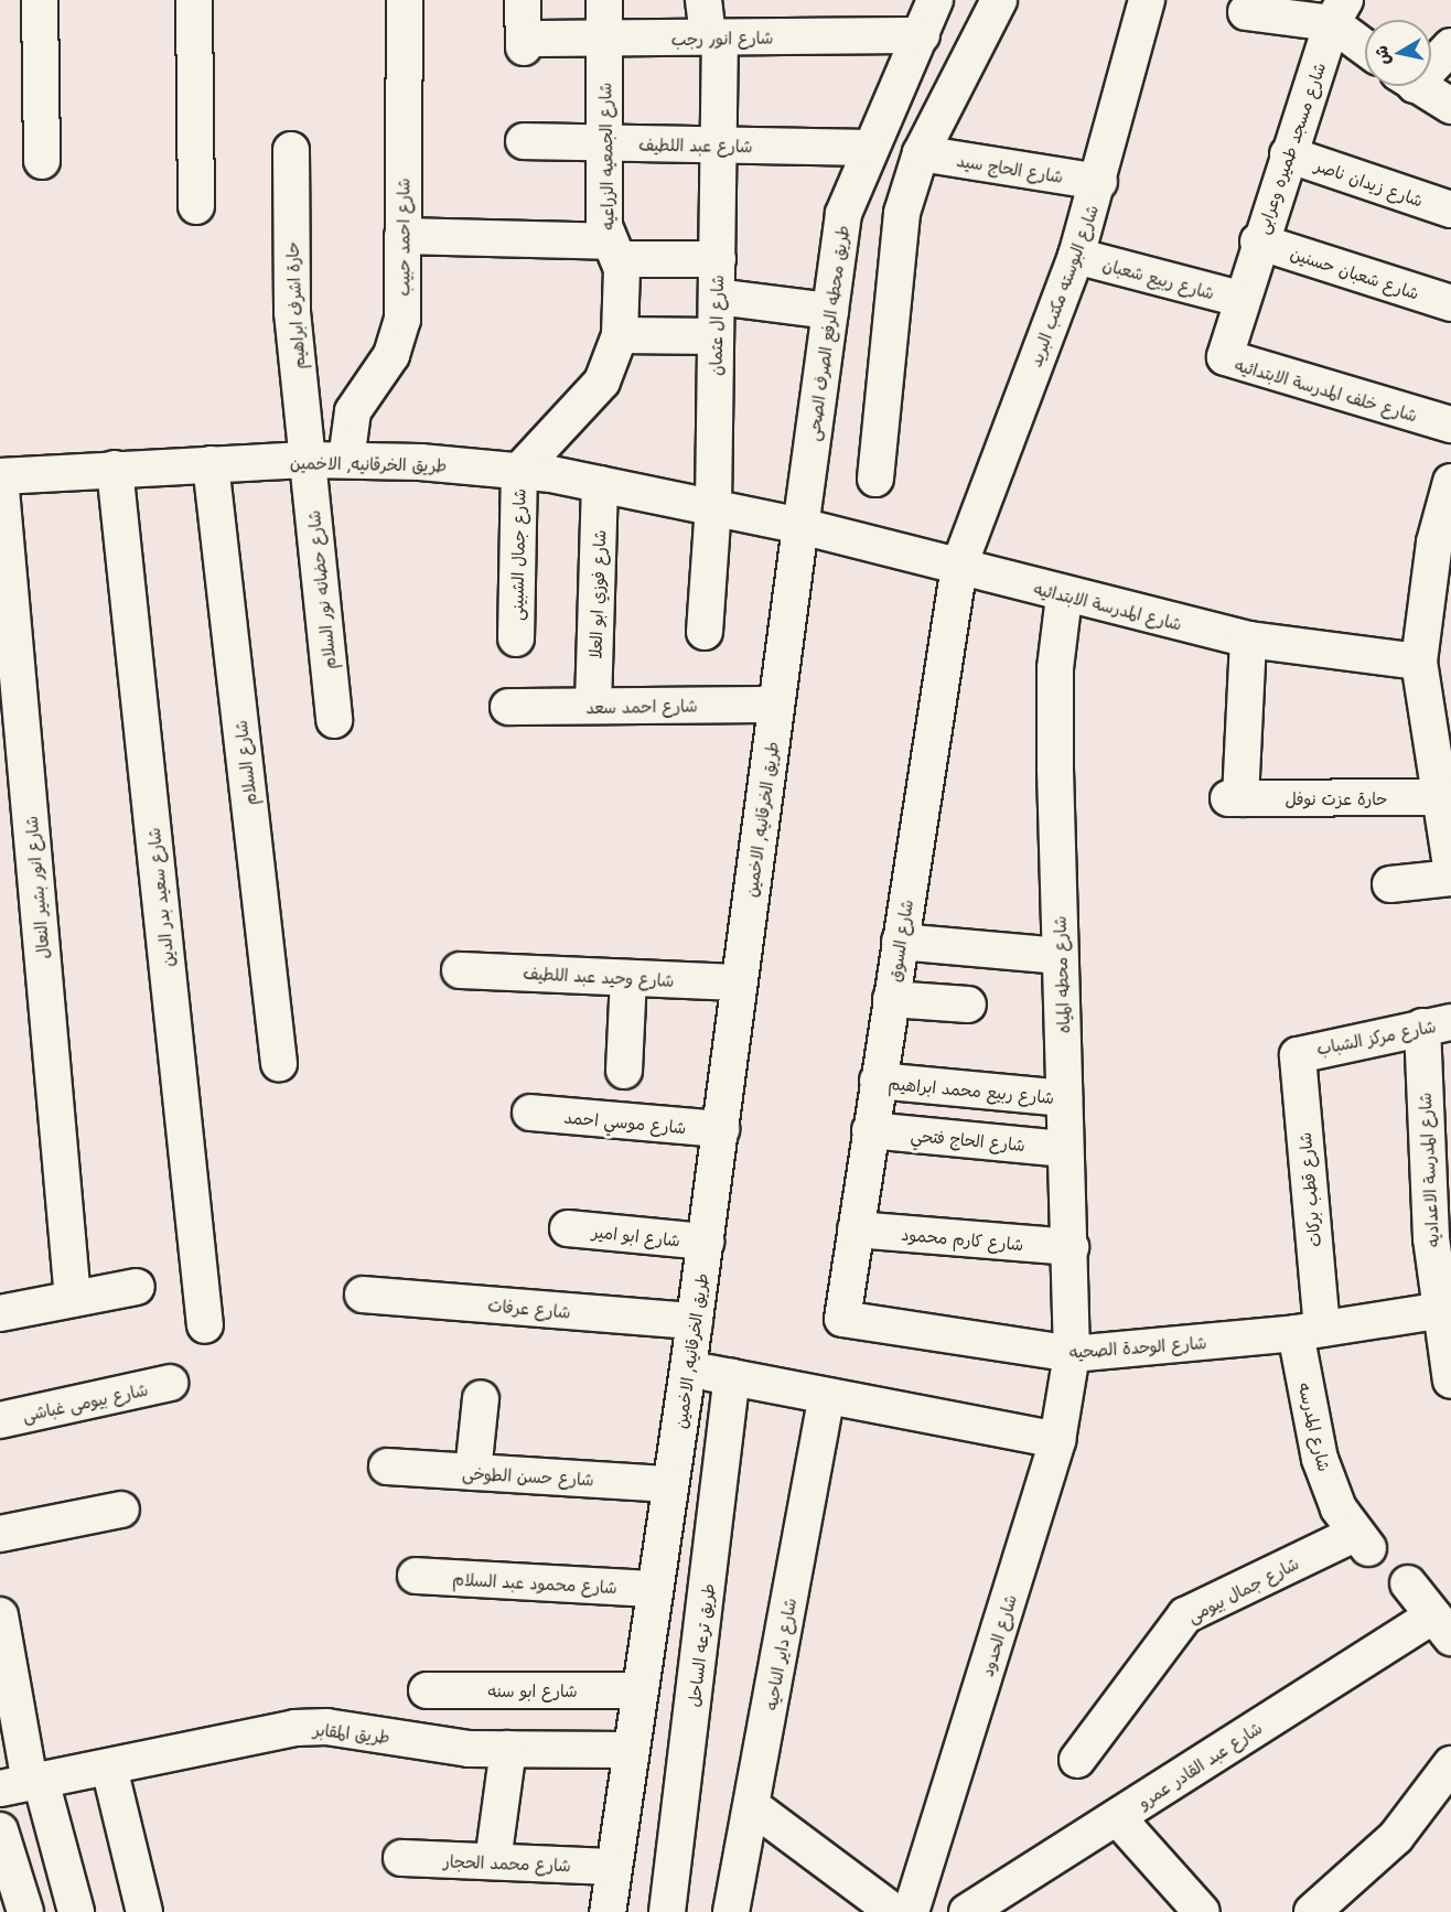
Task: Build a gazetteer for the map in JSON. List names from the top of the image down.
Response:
{
  "streets": {
    "street": [
      "شارع انور رجب",
      "شارع عبد اللطيف",
      "شارع مسجد طميره وعرابى",
      "شارع الجمعيه الزراعيه",
      "شارع الحاج سيد",
      "شارع زيدان ناصر",
      "شارع احمد حبيب",
      "شارع شعبان حسنين",
      "شارع ربيع شعبان",
      "شارع البوسته مكتب البريد",
      "حارة اشرف ابراهيم",
      "شارع ال عثمان",
      "طريق محطه الرفع الصرف الصحى",
      "شارع خلف المدرسة الابتدائيه",
      "طريق الخرقانيه, الاخمين",
      "شارع جمال الشبينى",
      "شارع حضانه نور السلام",
      "شارع فوزي ابو العلا",
      "شارع المدرسة الابتدائيه",
      "شارع احمد سعد",
      "شارع السلام",
      "حارة عزت نوفل",
      "شارع انور بشير النعال",
      "شارع سعيد بدر الدين",
      "شارع السوق",
      "شارع محطه المياه",
      "شارع وحيد عبد اللطيف",
      "شارع مركز الشباب",
      "شارع ربيع محمد ابراهيم",
      "شارع موسي احمد",
      "شارع الحاج فتحي",
      "شارع المدرسة الاعداديه",
      "شارع قطب بركات",
      "شارع ابو امير",
      "شارع كارم محمود",
      "شارع عرفات",
      "شارع الوحدة الصحيه",
      "شارع بيومى غباشى",
      "شارع المدرسه",
      "شارع حسن الطوخى",
      "شارع محمود عبد السلام",
      "شارع جمال بيومى",
      "شارع الحدود",
      "طريق ترعه الساحل",
      "شارع داير الناحيه",
      "شارع ابو سنه",
      "طريق المقابر",
      "شارع عبد القادر عمرو",
      "شارع محمد الحجار"
    ]
  },
  "crossings": [
    ["شارع انور رجب", "شارع الجمعيه الزراعيه"],
    ["شارع انور رجب", "شارع ال عثمان"],
    ["شارع انور رجب", "طريق محطه الرفع الصرف الصحى"],
    ["شارع عبد اللطيف", "شارع الجمعيه الزراعيه"],
    ["شارع عبد اللطيف", "شارع ال عثمان"],
    ["شارع عبد اللطيف", "طريق محطه الرفع الصرف الصحى"],
    ["شارع مسجد طميره وعرابى", "شارع زيدان ناصر"],
    ["شارع مسجد طميره وعرابى", "شارع شعبان حسنين"],
    ["شارع مسجد طميره وعرابى", "شارع ربيع شعبان"],
    ["شارع مسجد طميره وعرابى", "شارع خلف المدرسة الابتدائيه"],
    ["شارع الجمعيه الزراعيه", "طريق الخرقانيه, الاخمين"],
    ["شارع الجمعيه الزراعيه", "شارع جمال الشبينى"],
    ["شارع الحاج سيد", "شارع البوسته مكتب البريد"],
    ["شارع احمد حبيب", "طريق الخرقانيه, الاخمين"],
    ["شارع ربيع شعبان", "شارع البوسته مكتب البريد"],
    ["شارع ربيع شعبان", "شارع خلف المدرسة الابتدائيه"],
    ["شارع البوسته مكتب البريد", "شارع المدرسة الابتدائيه"],
    ["شارع البوسته مكتب البريد", "شارع السوق"],
    ["حارة اشرف ابراهيم", "طريق الخرقانيه, الاخمين"],
    ["حارة اشرف ابراهيم", "شارع حضانه نور السلام"],
    ["شارع ال عثمان", "طريق الخرقانيه, الاخمين"],
    ["طريق محطه الرفع الصرف الصحى", "طريق الخرقانيه, الاخمين"],
    ["طريق محطه الرفع الصرف الصحى", "شارع المدرسة الابتدائيه"],
    ["طريق الخرقانيه, الاخمين", "شارع جمال الشبينى"],
    ["طريق الخرقانيه, الاخمين", "شارع حضانه نور السلام"],
    ["طريق الخرقانيه, الاخمين", "شارع فوزي ابو العلا"],
    ["طريق الخرقانيه, الاخمين", "شارع المدرسة الابتدائيه"],
    ["طريق الخرقانيه, الاخمين", "شارع احمد سعد"],
    ["طريق الخرقانيه, الاخمين", "شارع السلام"],
    ["طريق الخرقانيه, الاخمين", "شارع انور بشير النعال"],
    ["طريق الخرقانيه, الاخمين", "شارع سعيد بدر الدين"],
    ["طريق الخرقانيه, الاخمين", "شارع وحيد عبد اللطيف"],
    ["طريق الخرقانيه, الاخمين", "شارع موسي احمد"],
    ["طريق الخرقانيه, الاخمين", "شارع ابو امير"],
    ["طريق الخرقانيه, الاخمين", "شارع عرفات"],
    ["طريق الخرقانيه, الاخمين", "شارع حسن الطوخى"],
    ["طريق الخرقانيه, الاخمين", "شارع محمود عبد السلام"],
    ["طريق الخرقانيه, الاخمين", "شارع ابو سنه"],
    ["طريق الخرقانيه, الاخمين", "طريق المقابر"],
    ["طريق الخرقانيه, الاخمين", "شارع محمد الحجار"],
    ["شارع فوزي ابو العلا", "شارع احمد سعد"],
    ["شارع المدرسة الابتدائيه", "حارة عزت نوفل"],
    ["شارع المدرسة الابتدائيه", "شارع السوق"],
    ["شارع المدرسة الابتدائيه", "شارع محطه المياه"],
    ["شارع السوق", "شارع ربيع محمد ابراهيم"],
    ["شارع السوق", "شارع الحاج فتحي"],
    ["شارع السوق", "شارع كارم محمود"],
    ["شارع السوق", "شارع الوحدة الصحيه"],
    ["شارع محطه المياه", "شارع ربيع محمد ابراهيم"],
    ["شارع محطه المياه", "شارع الحاج فتحي"],
    ["شارع محطه المياه", "شارع كارم محمود"],
    ["شارع محطه المياه", "شارع الوحدة الصحيه"],
    ["شارع محطه المياه", "شارع الحدود"],
    ["شارع مركز الشباب", "شارع المدرسة الاعداديه"],
    ["شارع مركز الشباب", "شارع قطب بركات"],
    ["شارع المدرسة الاعداديه", "شارع الوحدة الصحيه"],
    ["شارع قطب بركات", "شارع الوحدة الصحيه"],
    ["شارع قطب بركات", "شارع المدرسه"],
    ["شارع الوحدة الصحيه", "شارع المدرسه"],
    ["شارع الوحدة الصحيه", "شارع الحدود"],
    ["شارع المدرسه", "شارع جمال بيومى"]
  ],
  "north": "left"
}
